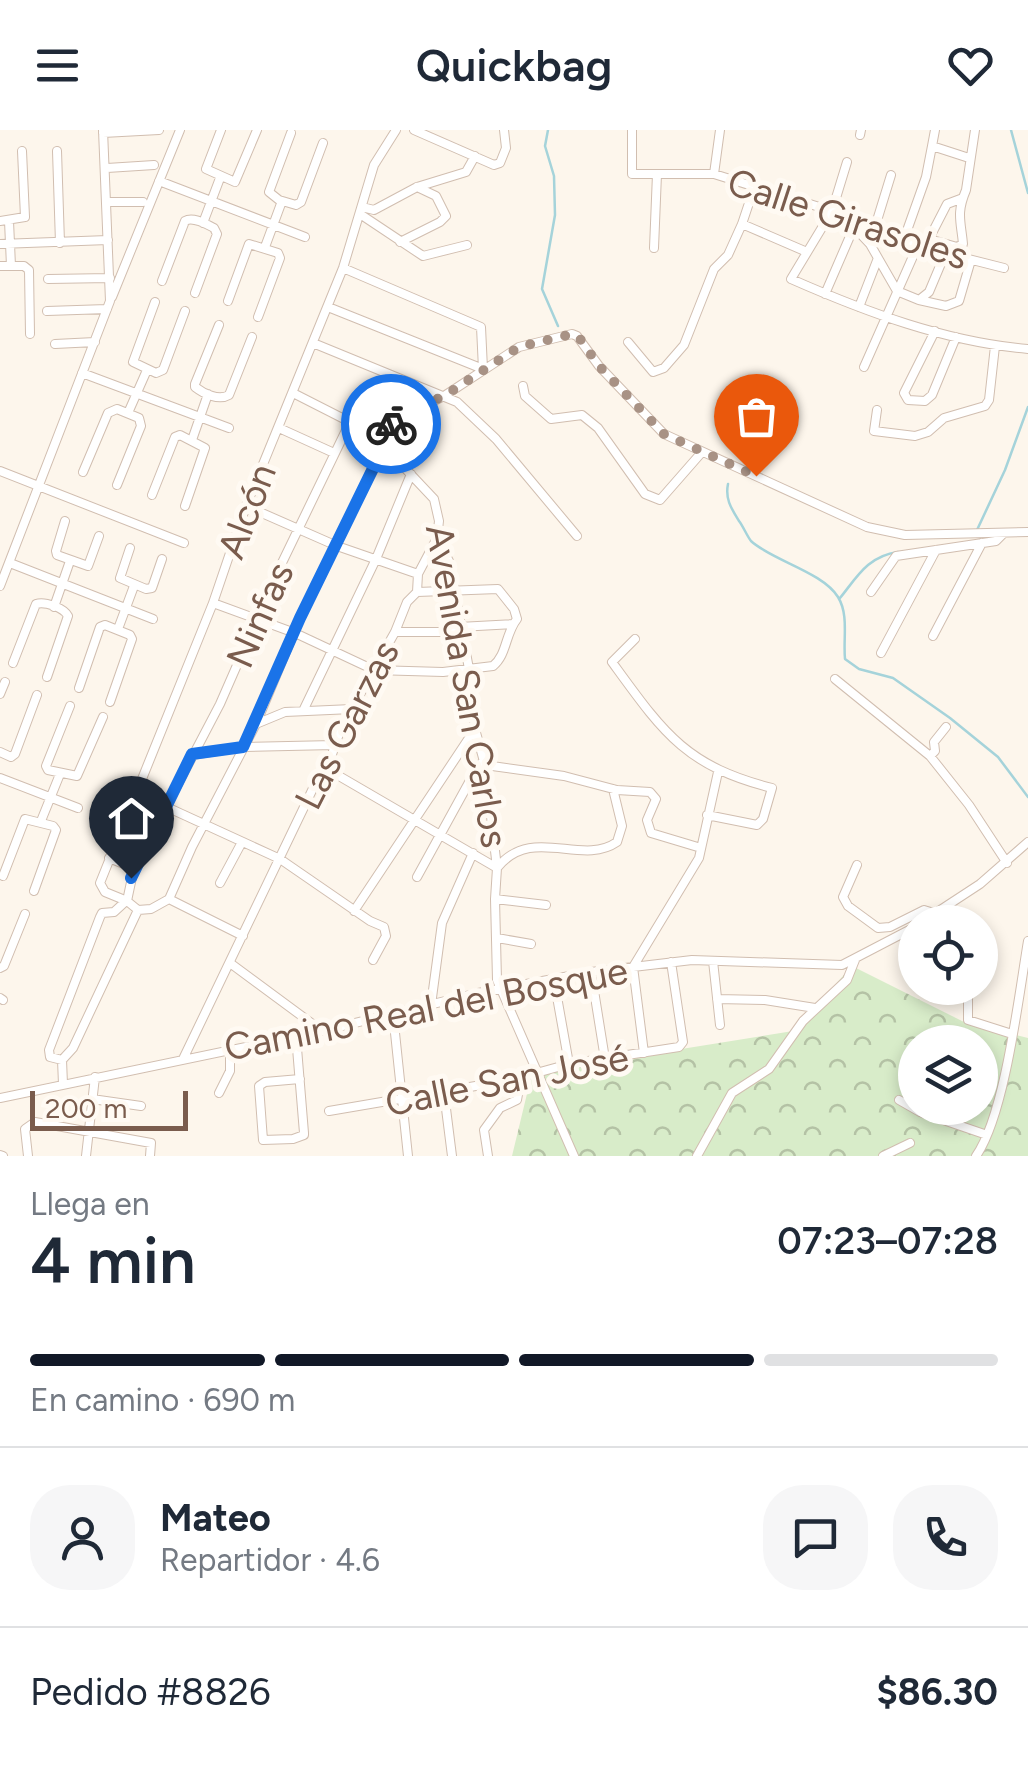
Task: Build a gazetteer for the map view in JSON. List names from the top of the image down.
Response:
{
  "streets": {
    "street": [
      "Calle Girasoles",
      "Alcón",
      "Ninfas",
      "Avenida San Carlos",
      "Las Garzas",
      "Camino Real del Bosque",
      "Calle San José"
    ]
  },
  "crossings": [
    ["Alcón", "Ninfas"],
    ["Alcón", "Avenida San Carlos"],
    ["Ninfas", "Avenida San Carlos"],
    ["Avenida San Carlos", "Las Garzas"],
    ["Avenida San Carlos", "Camino Real del Bosque"],
    ["Avenida San Carlos", "Calle San José"],
    ["Las Garzas", "Camino Real del Bosque"],
    ["Camino Real del Bosque", "Calle San José"]
  ],
  "scale_bar": "200 m",
  "page": {
    "header": "Quickbag",
    "scale": "200 m",
    "heading": ["4 min", "Llega en", "07:23–07:28"],
    "panel": [
      "Mateo",
      "Repartidor · 4.6",
      "Pedido #8826",
      "$86.30"
    ],
    "bar": "En camino · 690 m"
  }
}
